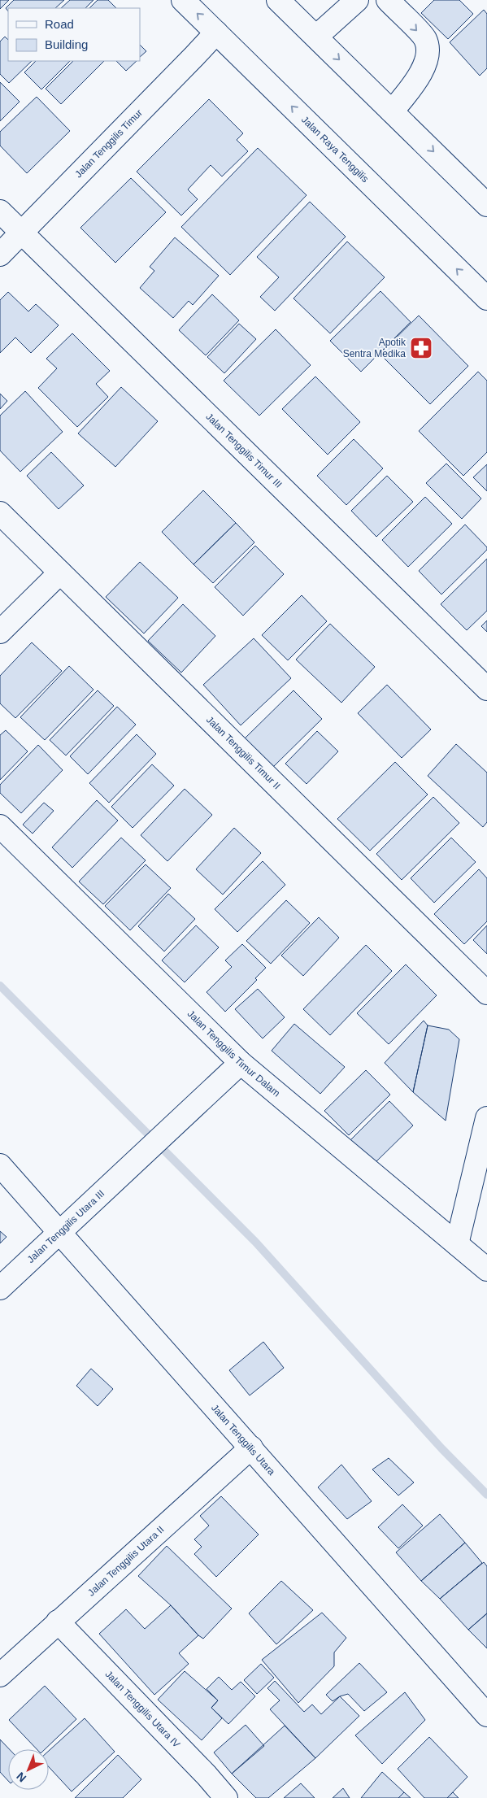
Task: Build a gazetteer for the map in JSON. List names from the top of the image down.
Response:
{
  "streets": {
    "street": [
      "Jalan Tenggilis Timur",
      "Jalan Raya Tenggilis",
      "Jalan Tenggilis Timur III",
      "Jalan Tenggilis Timur II",
      "Jalan Tenggilis Timur Dalam",
      "Jalan Tenggilis Utara III",
      "Jalan Tenggilis Utara",
      "Jalan Tenggilis Utara II",
      "Jalan Tenggilis Utara IV"
    ]
  },
  "crossings": [
    ["Jalan Tenggilis Timur", "Jalan Raya Tenggilis"],
    ["Jalan Tenggilis Timur", "Jalan Tenggilis Timur III"],
    ["Jalan Tenggilis Timur Dalam", "Jalan Tenggilis Utara III"],
    ["Jalan Tenggilis Utara III", "Jalan Tenggilis Utara"],
    ["Jalan Tenggilis Utara", "Jalan Tenggilis Utara II"],
    ["Jalan Tenggilis Utara II", "Jalan Tenggilis Utara IV"]
  ],
  "places": {
    "pharmacy": ["Apotik Sentra Medika"]
  },
  "legend": ["Road", "Building"],
  "north": "bottom left"
}
